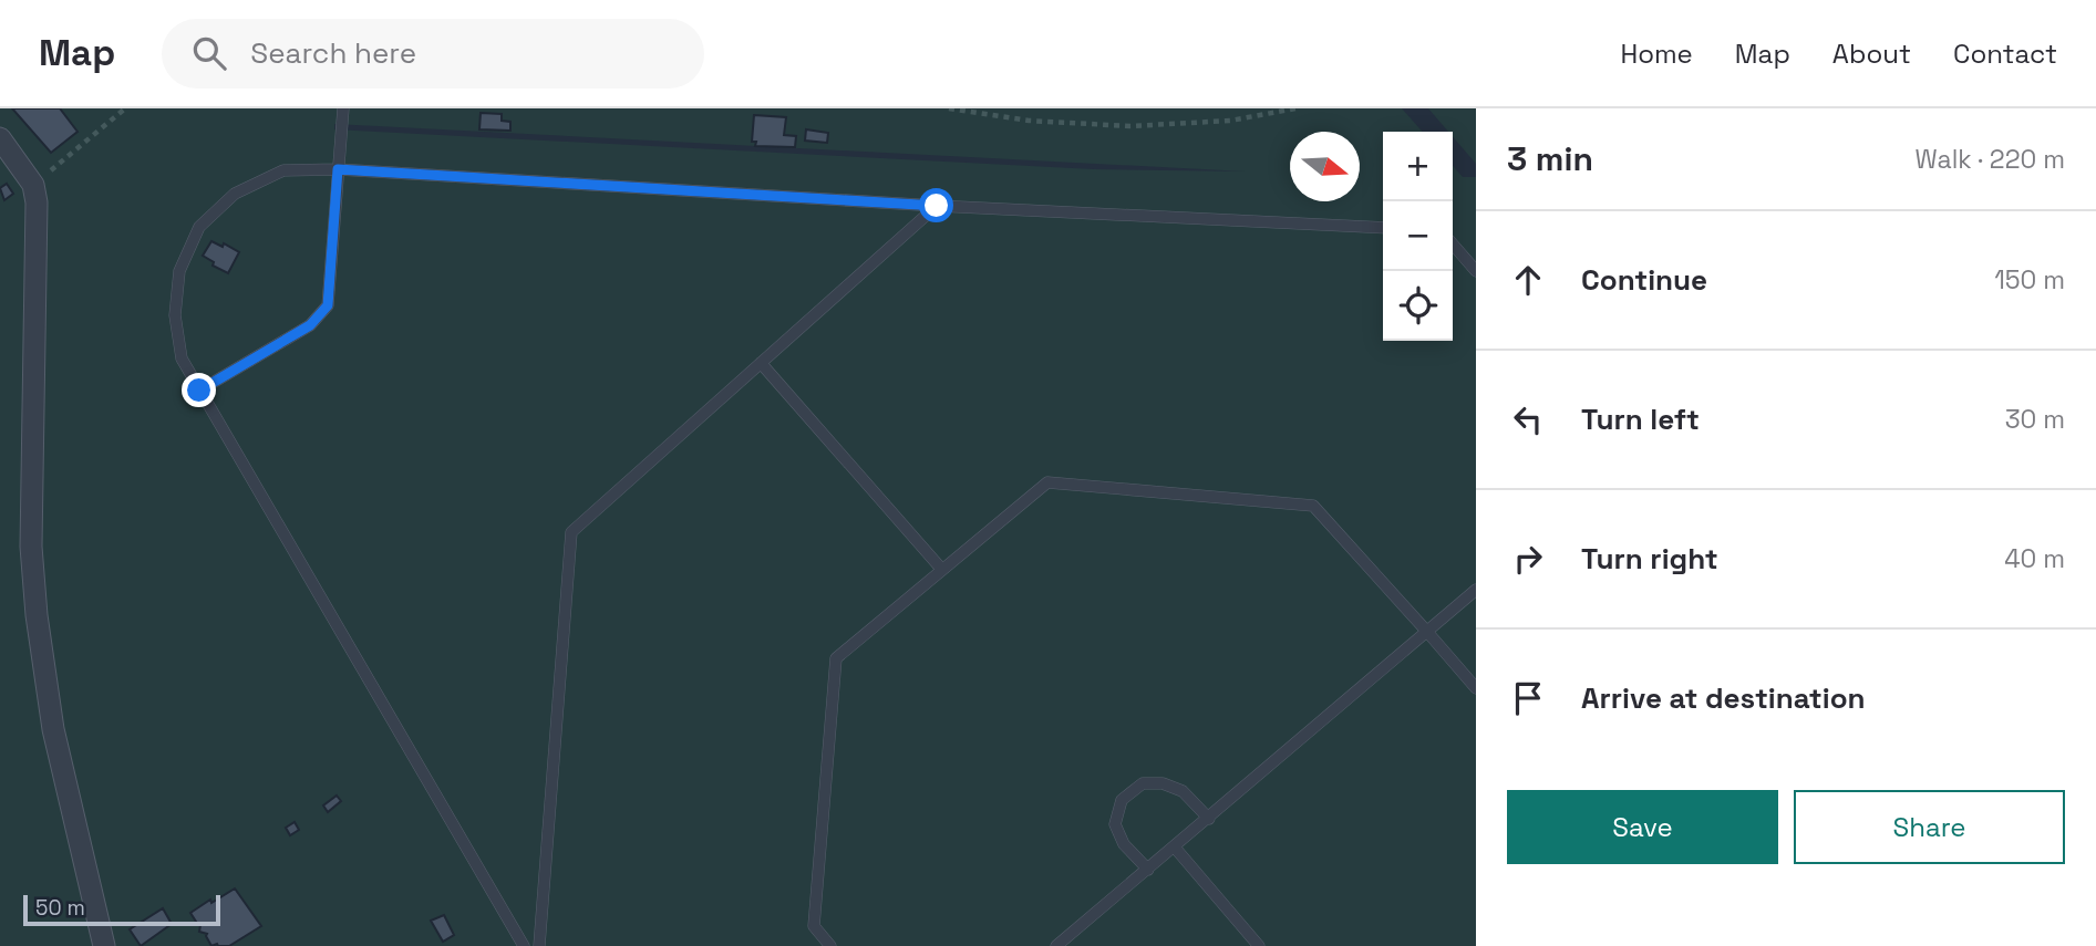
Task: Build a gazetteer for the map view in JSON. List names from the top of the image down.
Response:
{
  "scale_bar": "50 m",
  "north": "right",
  "page": {
    "header": "Map",
    "search": "Search here",
    "nav": [
      "Home",
      "Map",
      "About",
      "Contact"
    ],
    "heading": ["3 min", "Walk · 220 m"],
    "map_buttons": ["+", "−"],
    "list": [
      ["Continue", "150 m"],
      ["Turn left", "30 m"],
      ["Turn right", "40 m"],
      "Arrive at destination"
    ],
    "buttons": ["Save", "Share"],
    "scale": "50 m"
  }
}
